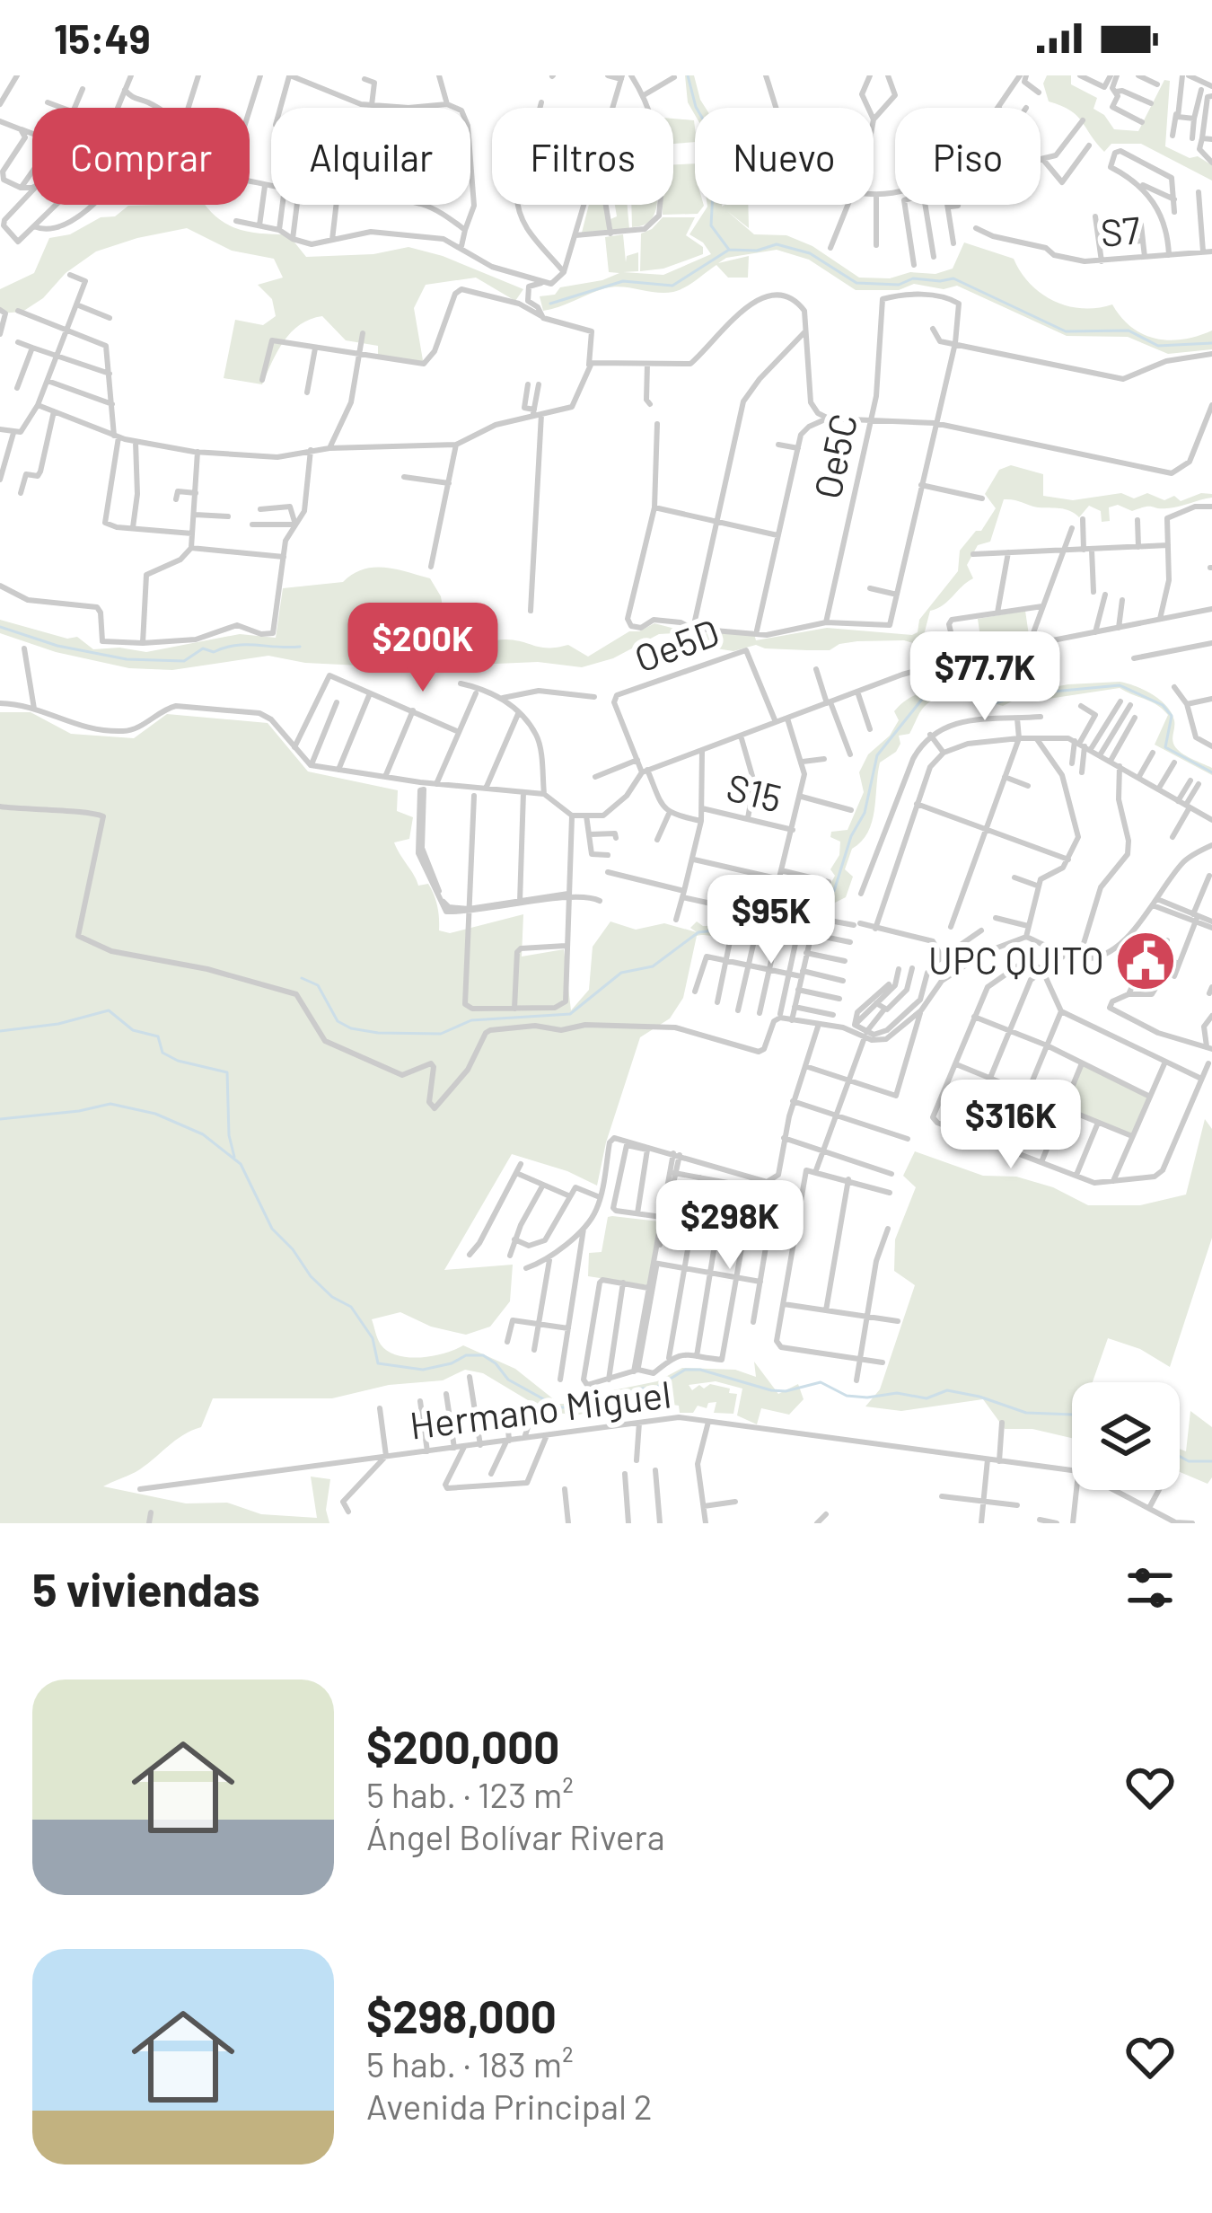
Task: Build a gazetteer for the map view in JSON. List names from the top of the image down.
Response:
{
  "streets": {
    "street": [
      "S7",
      "Oe5C",
      "Oe5D",
      "S15",
      "Hermano Miguel"
    ]
  },
  "places": {
    "public building": ["UPC QUITO"]
  },
  "page": {
    "status": "15:49",
    "chip": [
      "Comprar",
      "Alquilar",
      "Filtros",
      "Nuevo",
      "Piso"
    ],
    "price": [
      "$200K",
      "$77.7K",
      "$95K",
      "$316K",
      "$298K"
    ],
    "heading": "5 viviendas",
    "list": [
      {
        "name": "$200,000",
        "note": "5 hab. · 123 m² · Ángel Bolívar Rivera"
      },
      {
        "name": "$298,000",
        "note": "5 hab. · 183 m² · Avenida Principal 2"
      }
    ]
  }
}
